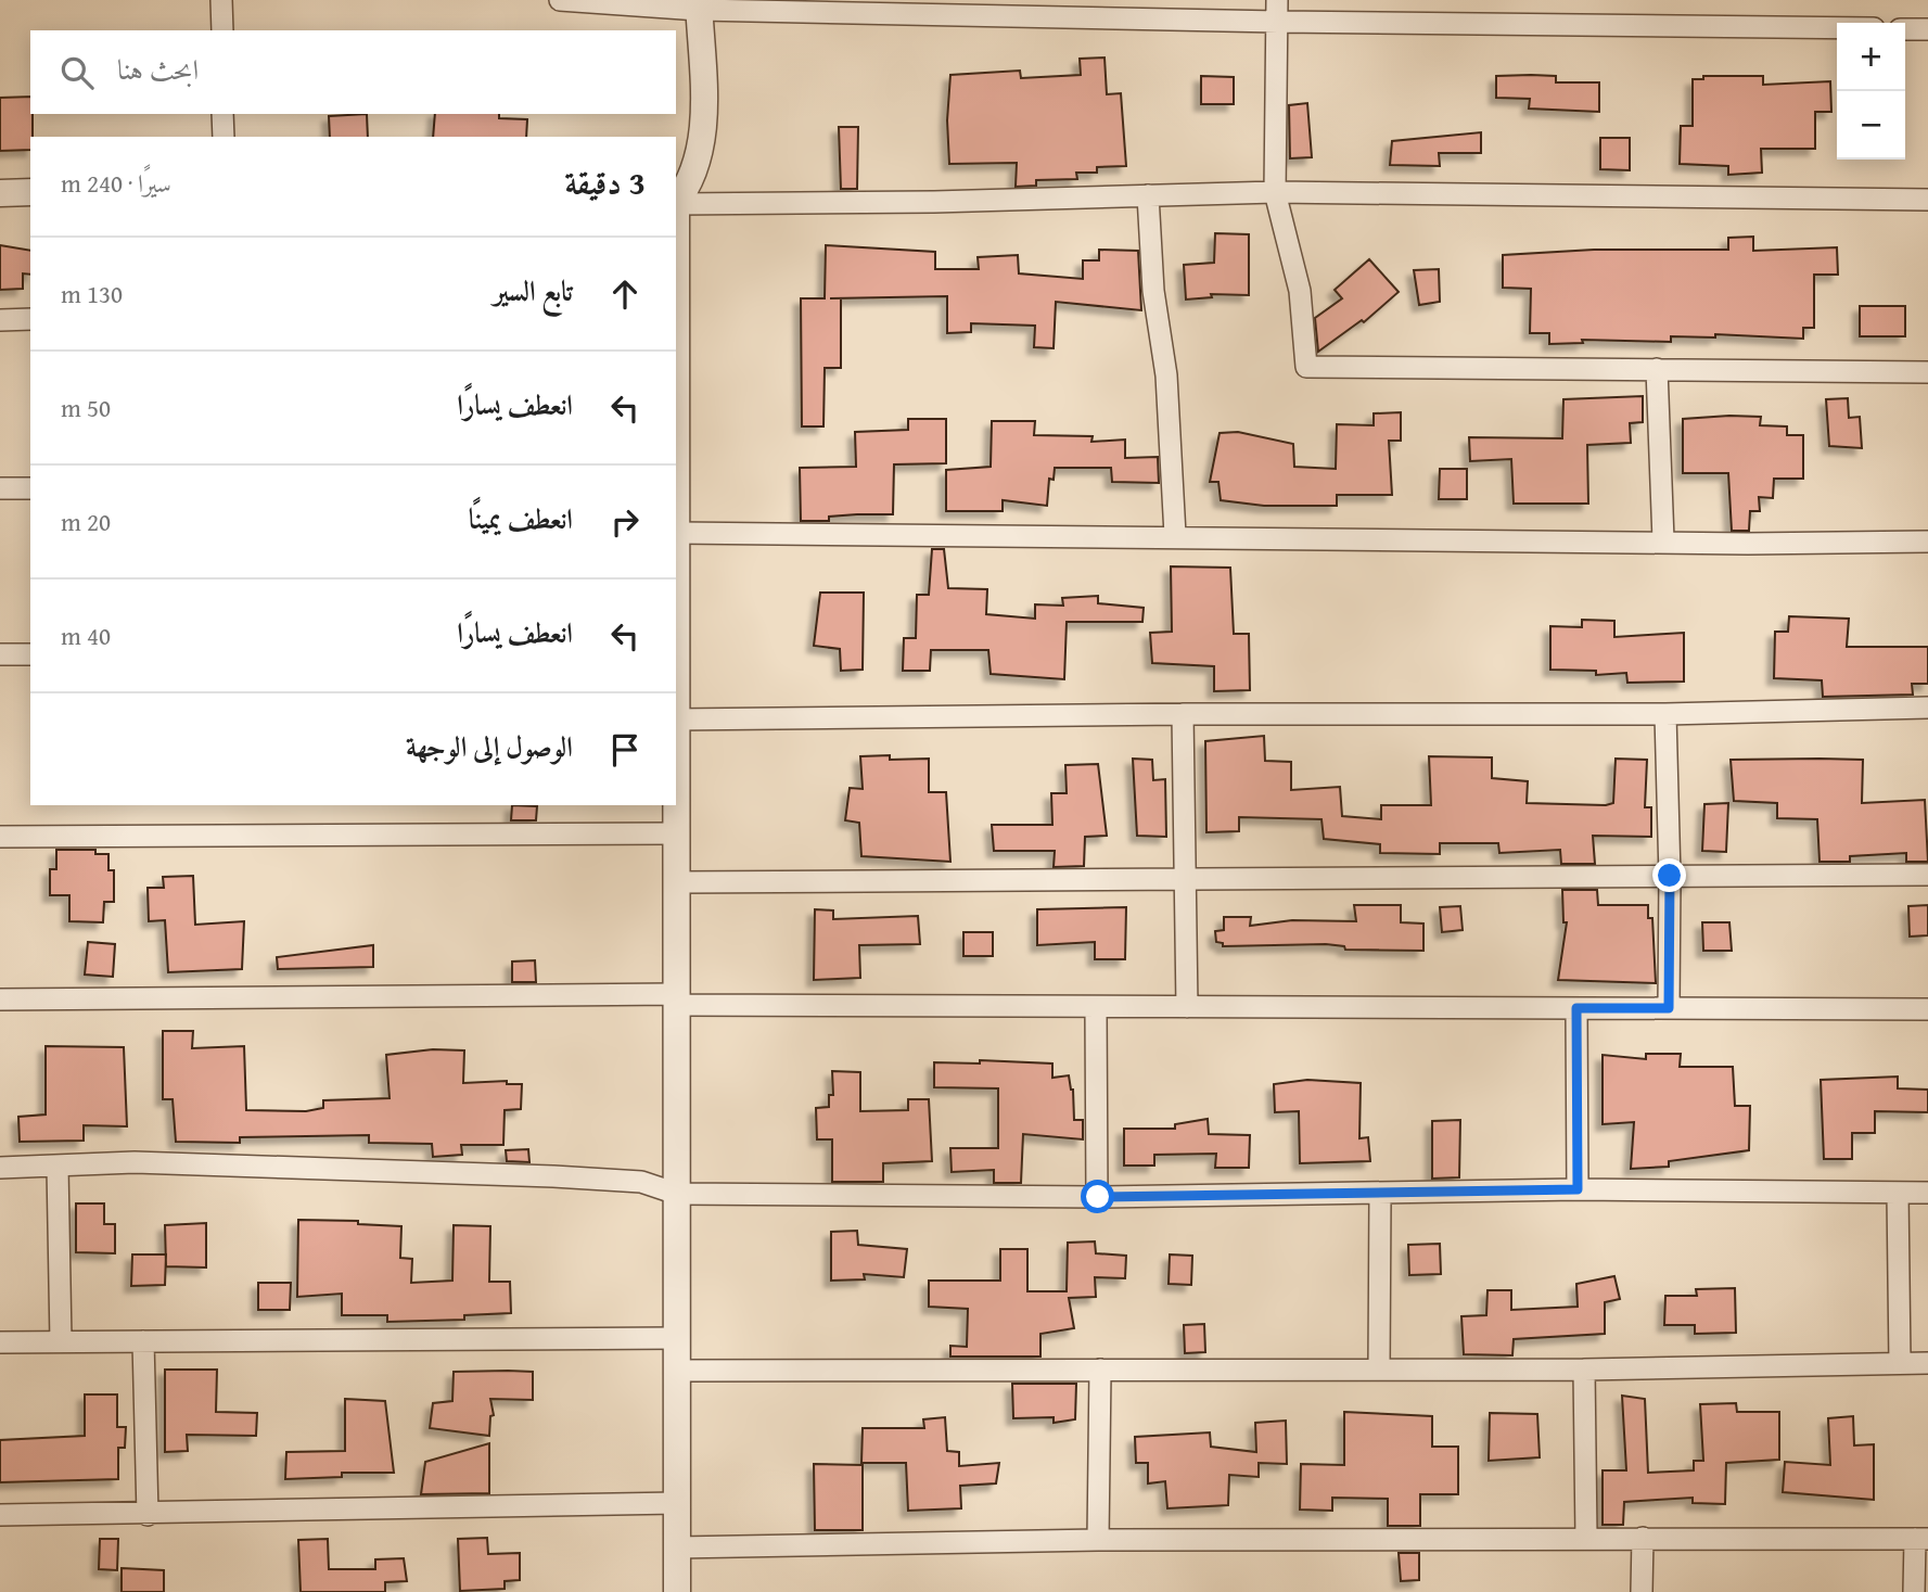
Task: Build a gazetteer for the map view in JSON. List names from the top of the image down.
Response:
{
  "page": {
    "map_buttons": ["+", "−"],
    "search": "ابحث هنا",
    "heading": ["3 دقيقة", "سيرًا · 240 m"],
    "list": [
      ["تابع السير", "130 m"],
      ["انعطف يسارًا", "50 m"],
      ["انعطف يمينًا", "20 m"],
      ["انعطف يسارًا", "40 m"],
      "الوصول إلى الوجهة"
    ]
  }
}
